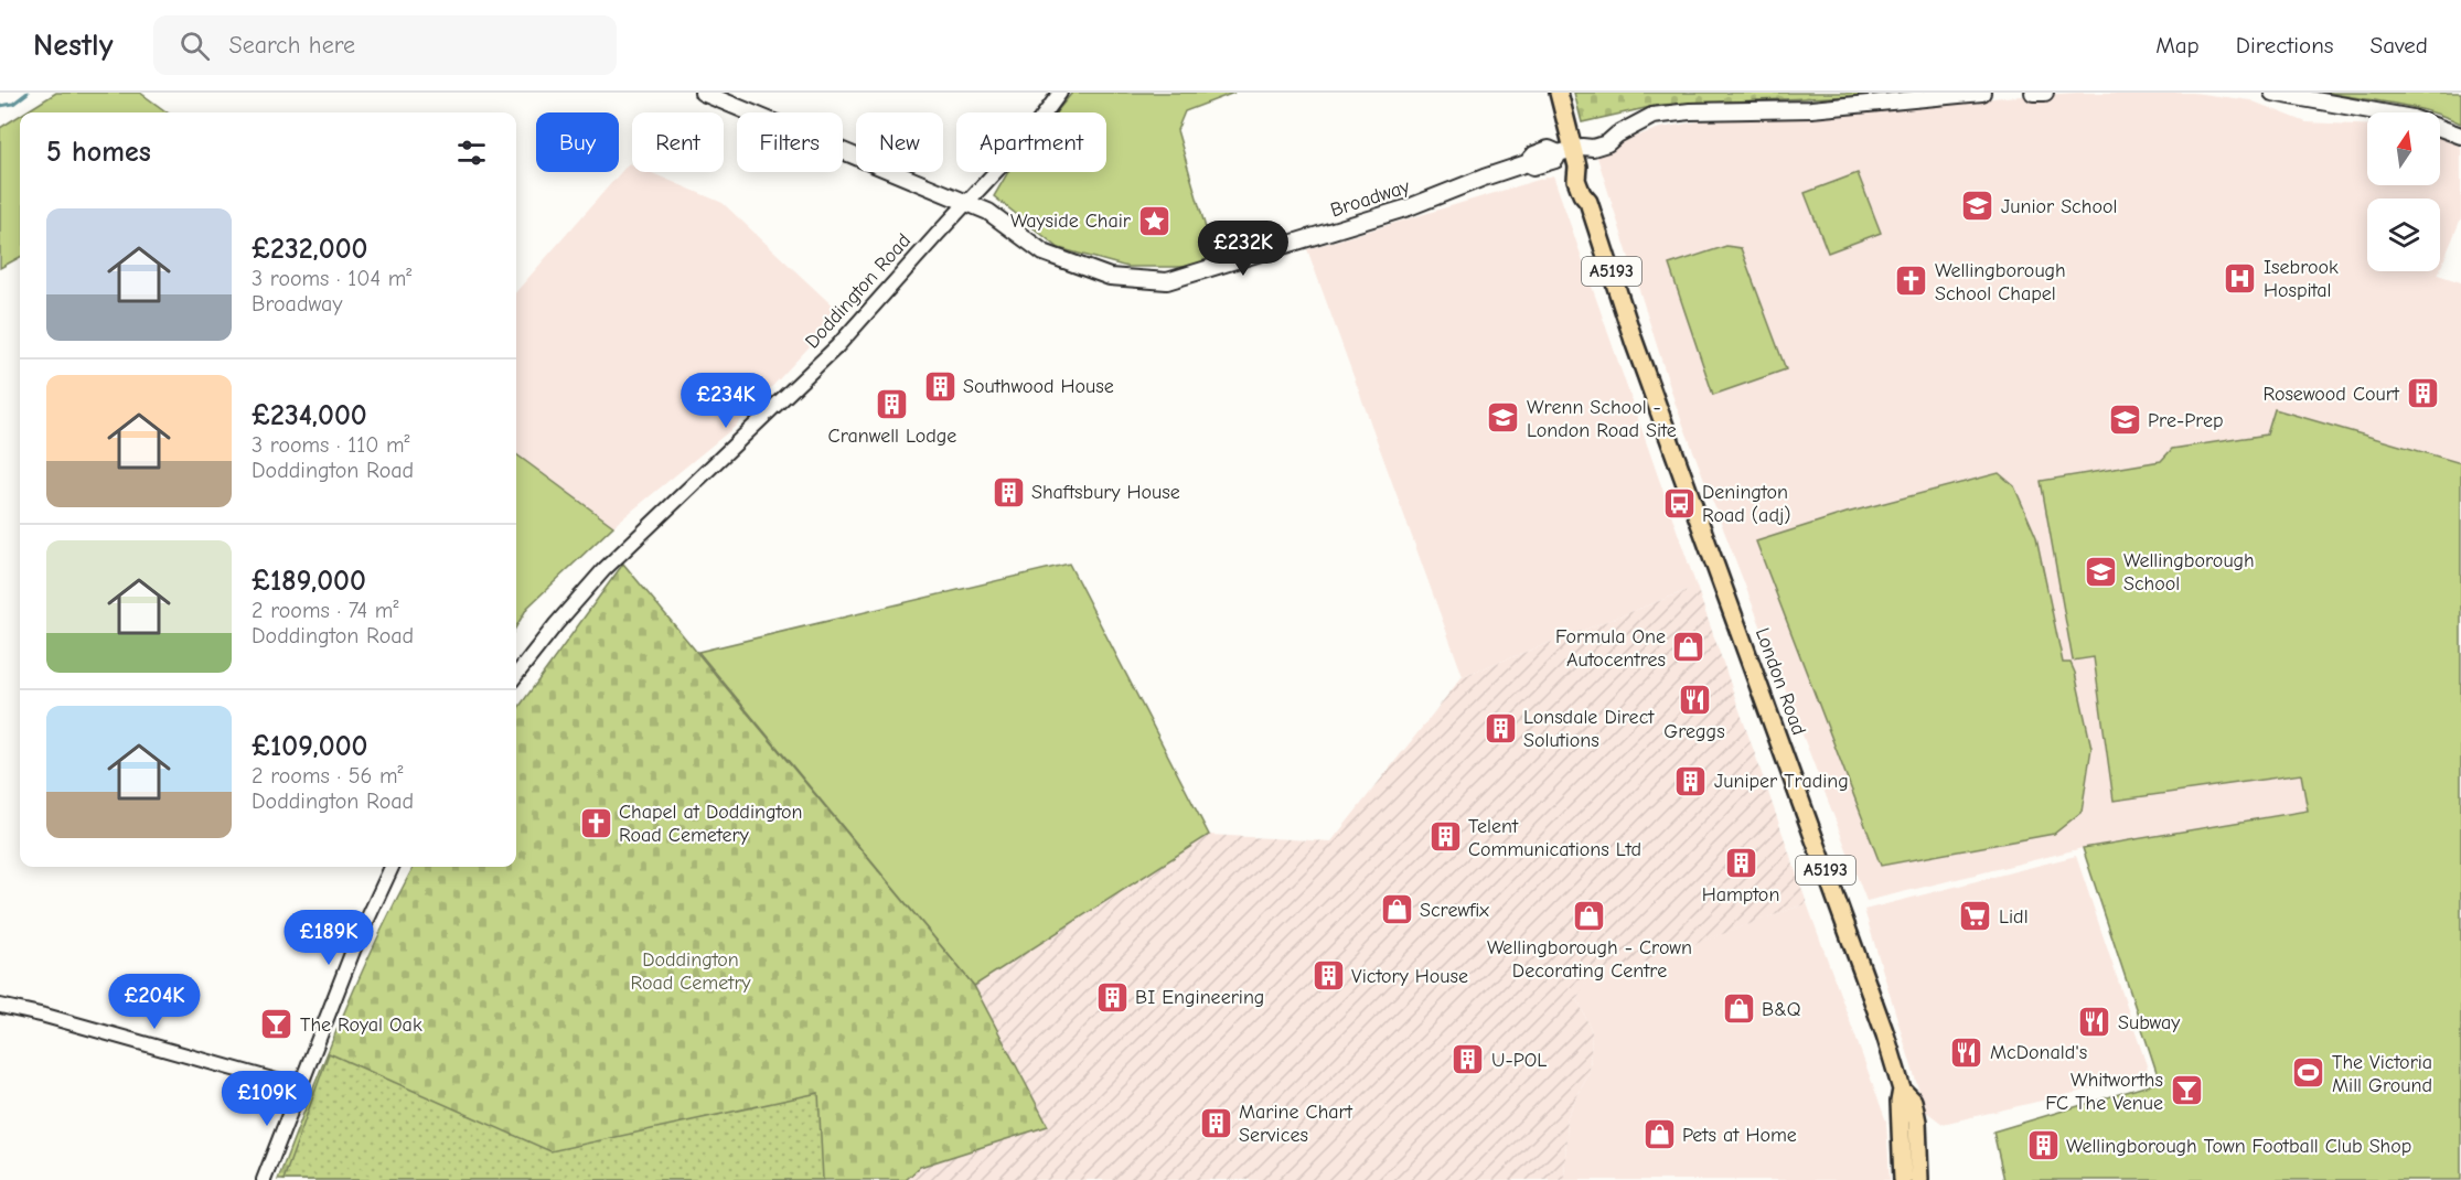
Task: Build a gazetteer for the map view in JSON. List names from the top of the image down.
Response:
{
  "streets": {
    "main road": ["Broadway", "A5193", "London Road"],
    "street": ["Doddington Road"]
  },
  "crossings": [
    ["Broadway", "Doddington Road"],
    ["Broadway", "London Road"]
  ],
  "parks": ["Doddington Road Cemetry"],
  "places": {
    "school or university": [
      "Junior School",
      "Wrenn School - London Road Site",
      "Pre-Prep",
      "Wellingborough School"
    ],
    "place": ["Wayside Chair"],
    "hospital": ["Isebrook Hospital"],
    "church": ["Wellingborough School Chapel", "Chapel at Doddington Road Cemetery"],
    "building": [
      "Southwood House",
      "Rosewood Court",
      "Cranwell Lodge",
      "Shaftsbury House",
      "Lonsdale Direct Solutions",
      "Juniper Trading",
      "Telent Communications Ltd",
      "Hampton",
      "Victory House",
      "BI Engineering",
      "U-POL",
      "Marine Chart Services",
      "Wellingborough Town Football Club Shop"
    ],
    "bus stop": ["Denington Road (adj)"],
    "shop": [
      "Formula One Autocentres",
      "Screwfix",
      "Wellingborough - Crown Decorating Centre",
      "B&Q",
      "Pets at Home"
    ],
    "restaurant": ["Greggs", "Subway", "McDonald's"],
    "supermarket": ["Lidl"],
    "bar": ["The Royal Oak", "Whitworths FC The Venue"],
    "sports": ["The Victoria Mill Ground"]
  },
  "north": "top",
  "page": {
    "header": "Nestly",
    "search": "Search here",
    "nav": ["Map", "Directions", "Saved"],
    "chip": [
      "Buy",
      "Rent",
      "Filters",
      "New",
      "Apartment"
    ],
    "heading": "5 homes",
    "list": [
      {
        "name": "£232,000",
        "note": "3 rooms · 104 m² · Broadway"
      },
      {
        "name": "£234,000",
        "note": "3 rooms · 110 m² · Doddington Road"
      },
      {
        "name": "£189,000",
        "note": "2 rooms · 74 m² · Doddington Road"
      },
      {
        "name": "£109,000",
        "note": "2 rooms · 56 m² · Doddington Road"
      }
    ],
    "price": [
      "£232K",
      "£234K",
      "£189K",
      "£204K",
      "£109K"
    ]
  }
}
